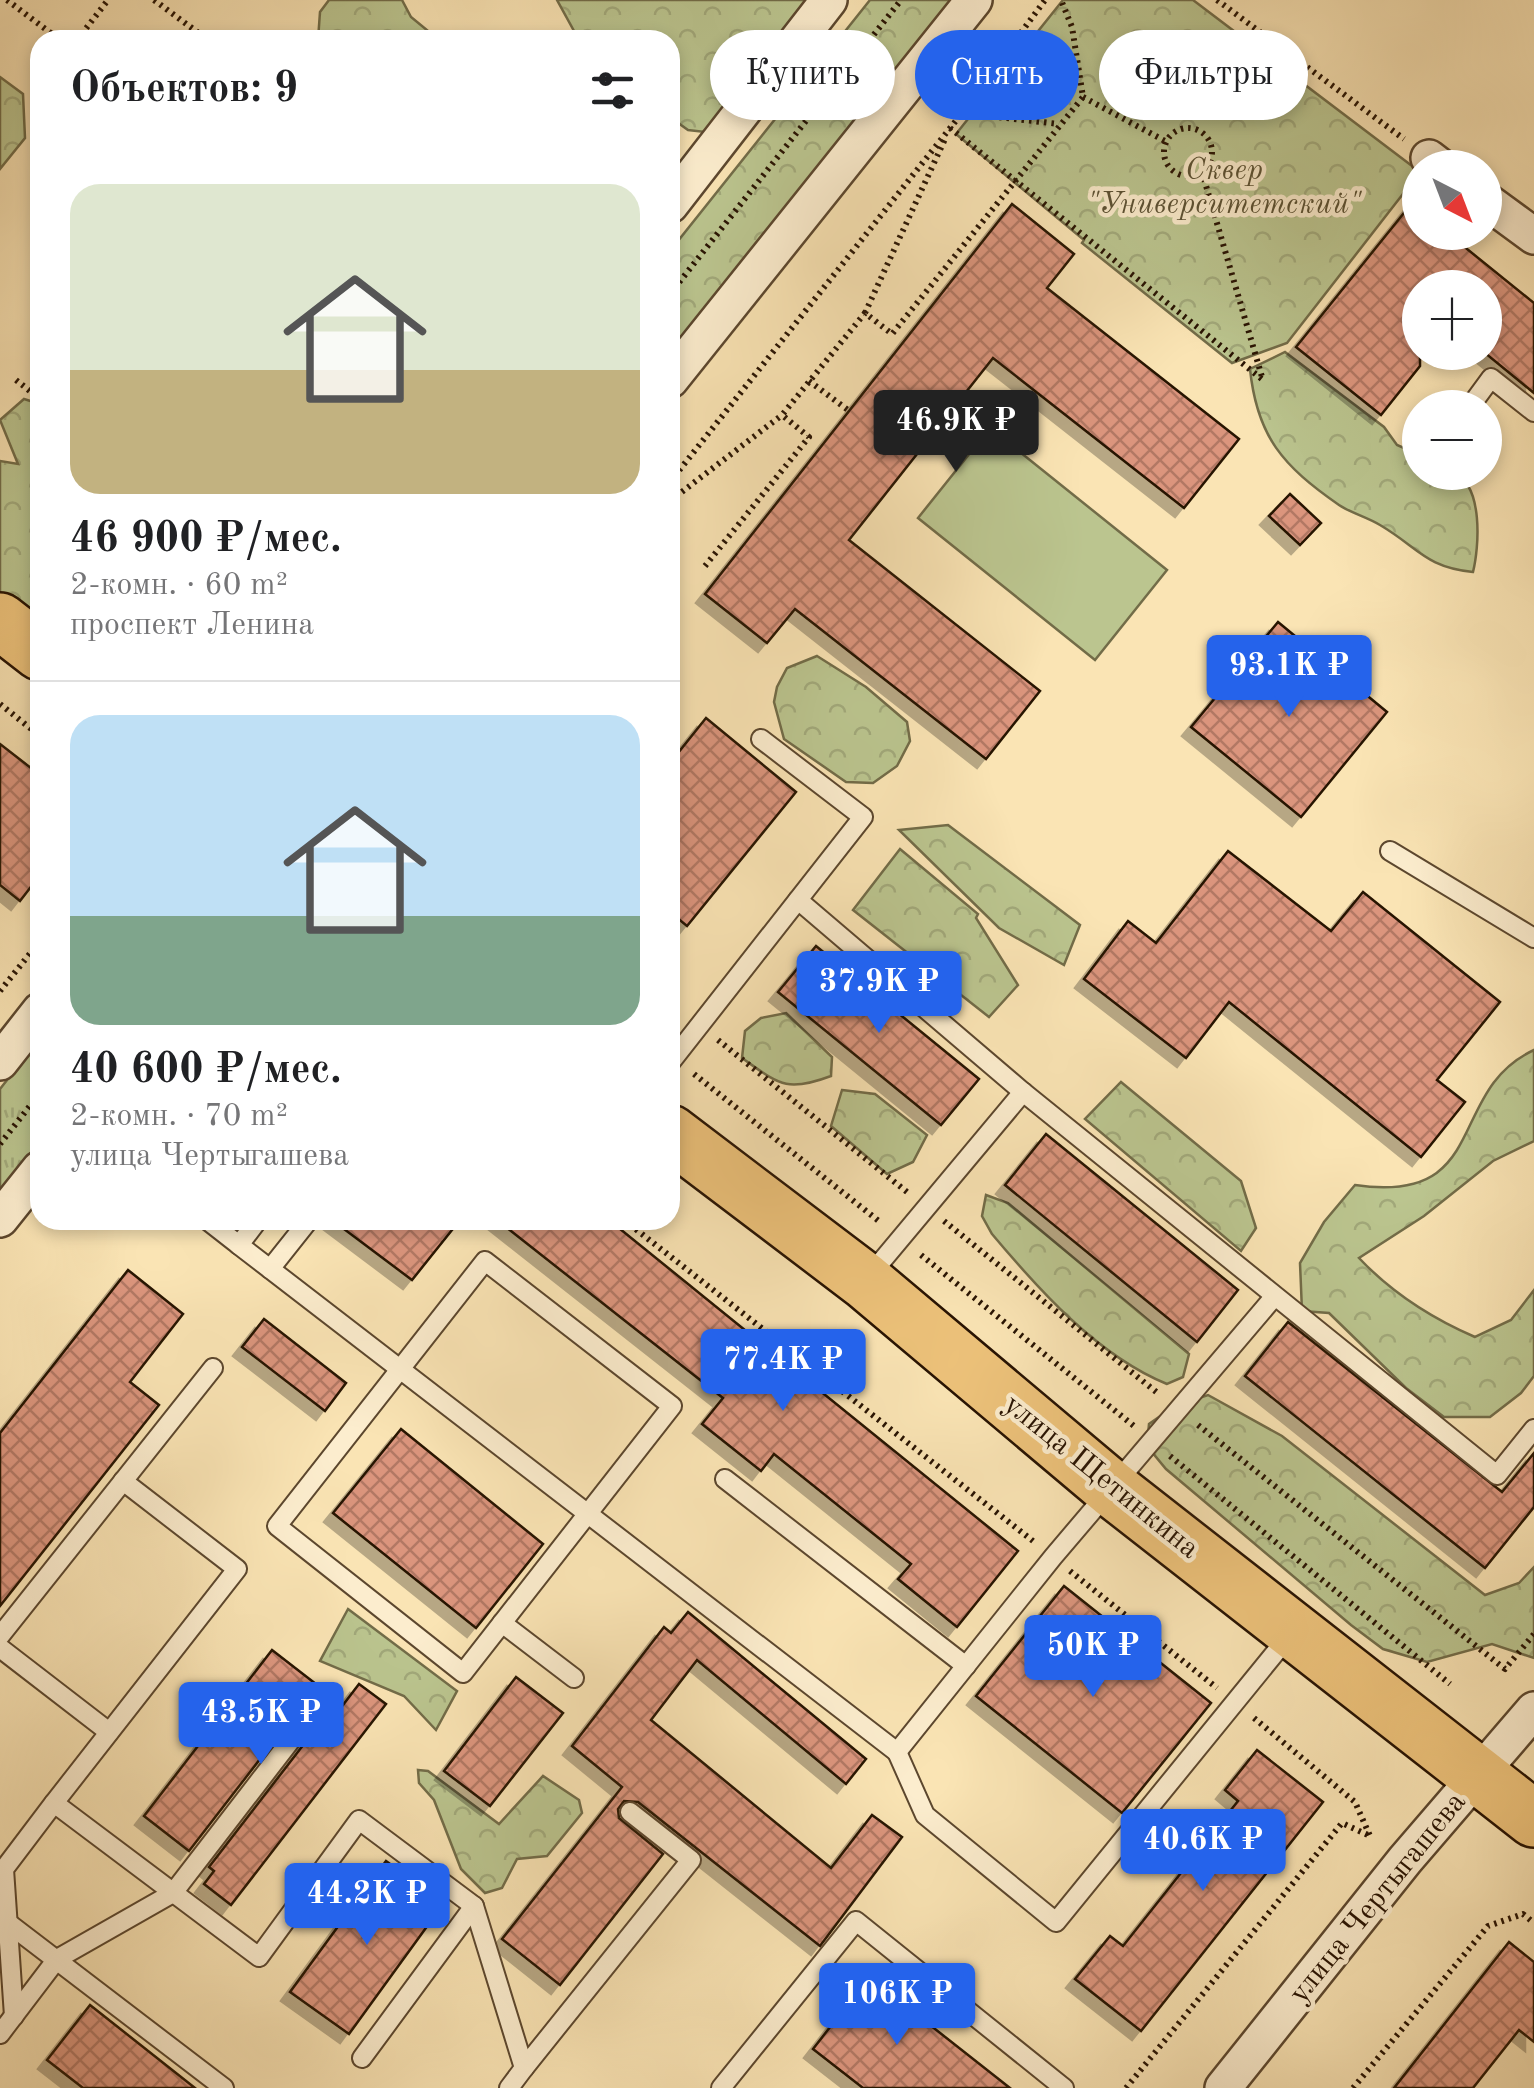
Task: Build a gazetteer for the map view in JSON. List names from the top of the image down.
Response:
{
  "streets": {
    "main road": ["улица Щетинкина"],
    "street": ["улица Чертыгашева"]
  },
  "crossings": [
    ["улица Щетинкина", "улица Чертыгашева"]
  ],
  "parks": ["Сквер \"Университетский\""],
  "north": "bottom right",
  "page": {
    "chip": ["Купить", "Снять", "Фильтры"],
    "heading": "Объектов: 9",
    "map_buttons": ["+", "−"],
    "list": [
      {
        "name": "46 900 ₽/мес.",
        "note": "2-комн. · 60 m² · проспект Ленина"
      },
      {
        "name": "40 600 ₽/мес.",
        "note": "2-комн. · 70 m² · улица Чертыгашева"
      }
    ],
    "price": [
      "46.9K ₽",
      "93.1K ₽",
      "37.9K ₽",
      "77.4K ₽",
      "50K ₽",
      "43.5K ₽",
      "40.6K ₽",
      "44.2K ₽",
      "106K ₽"
    ]
  }
}
